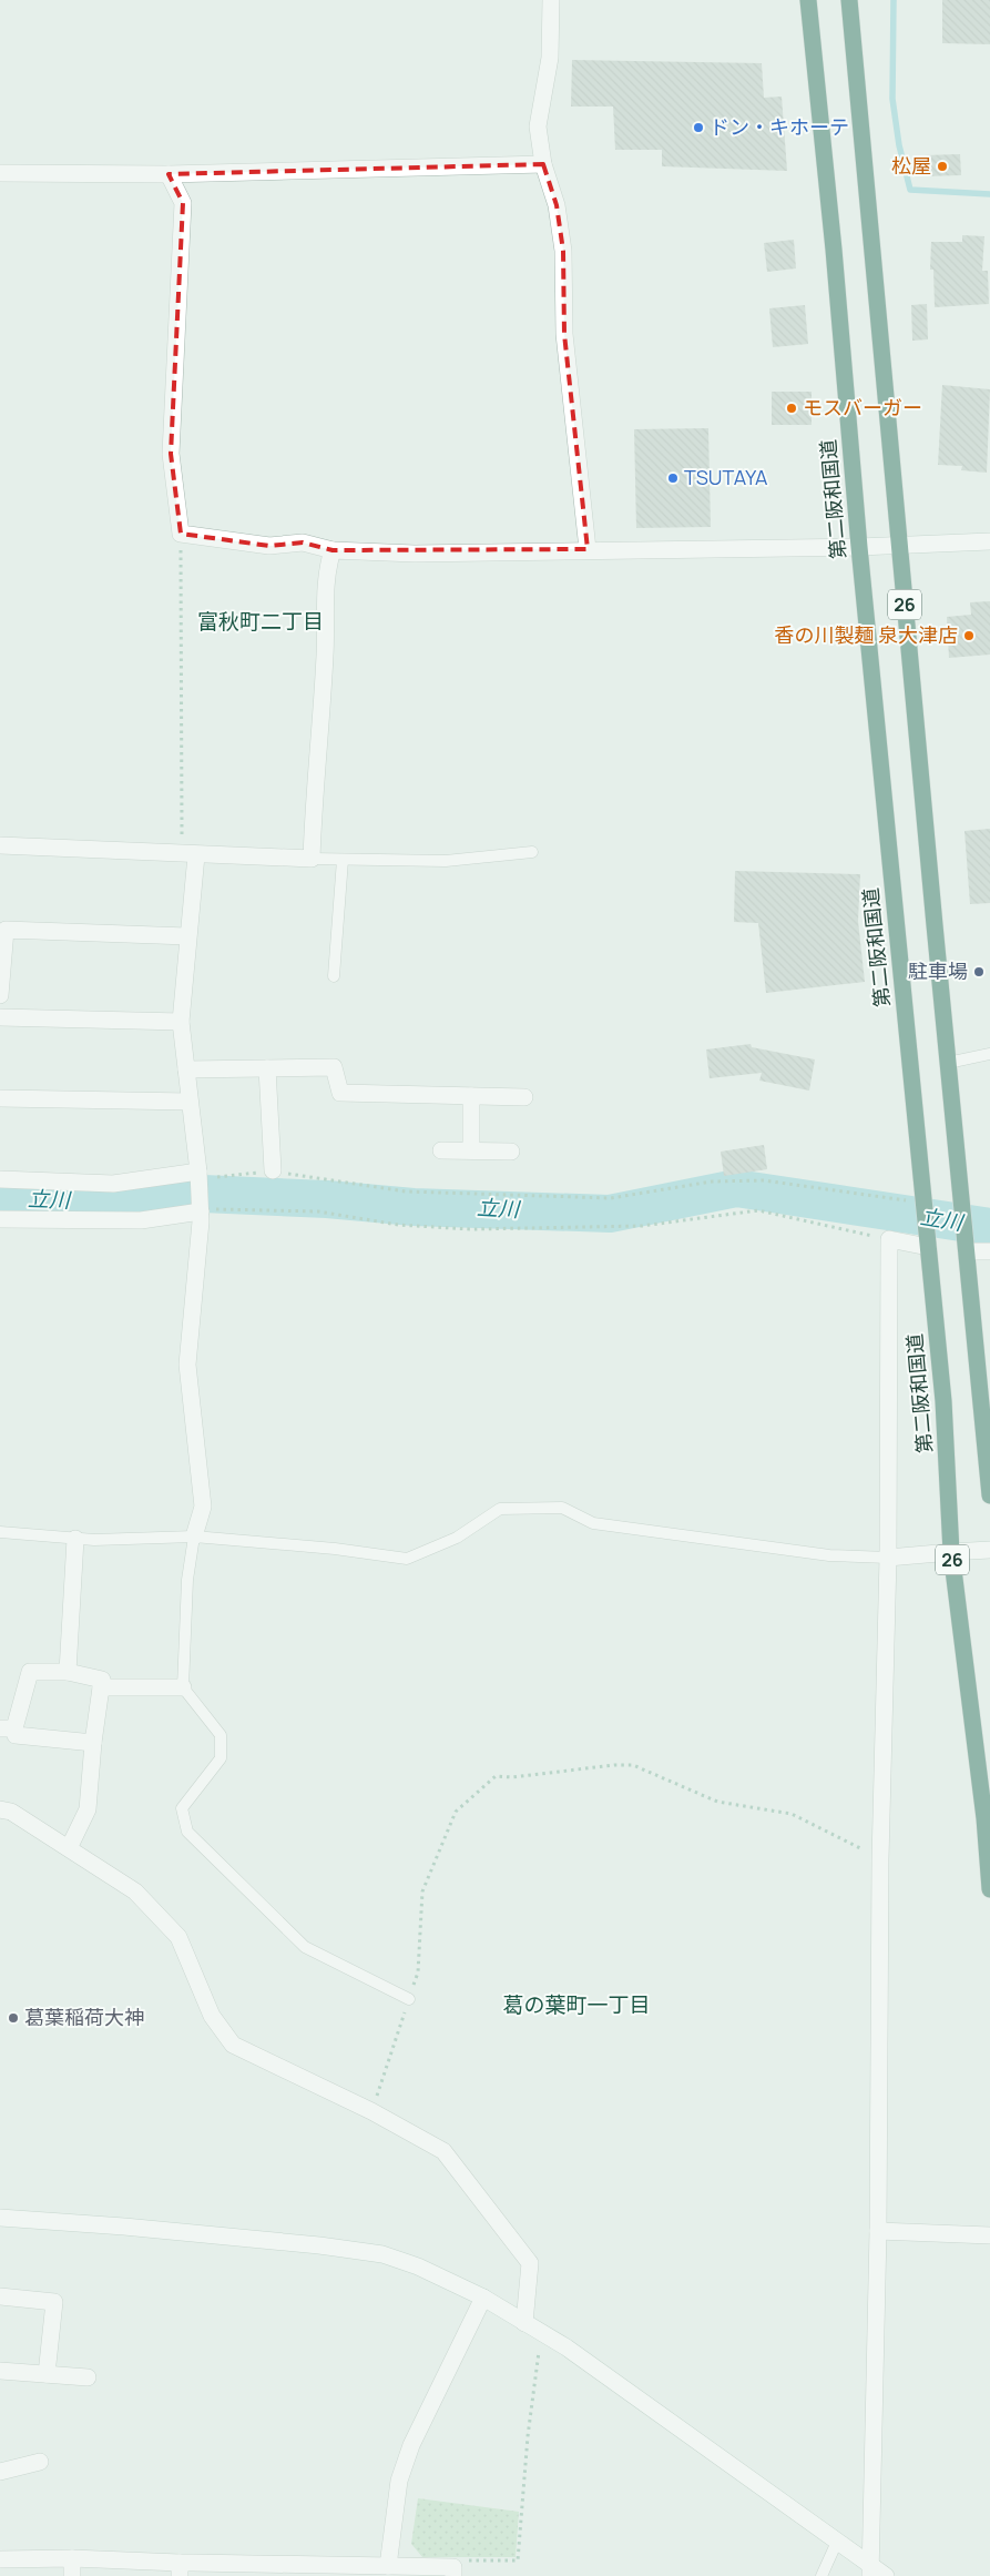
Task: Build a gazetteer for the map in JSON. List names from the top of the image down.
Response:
{
  "streets": {
    "highway": ["第二阪和国道", "26"]
  },
  "districts": ["富秋町二丁目", "葛の葉町一丁目"],
  "water": ["立川"],
  "places": [
    "ドン・キホーテ",
    "松屋",
    "モスバーガー",
    "TSUTAYA",
    "香の川製麺 泉大津店",
    "駐車場",
    "葛葉稲荷大神"
  ]
}
